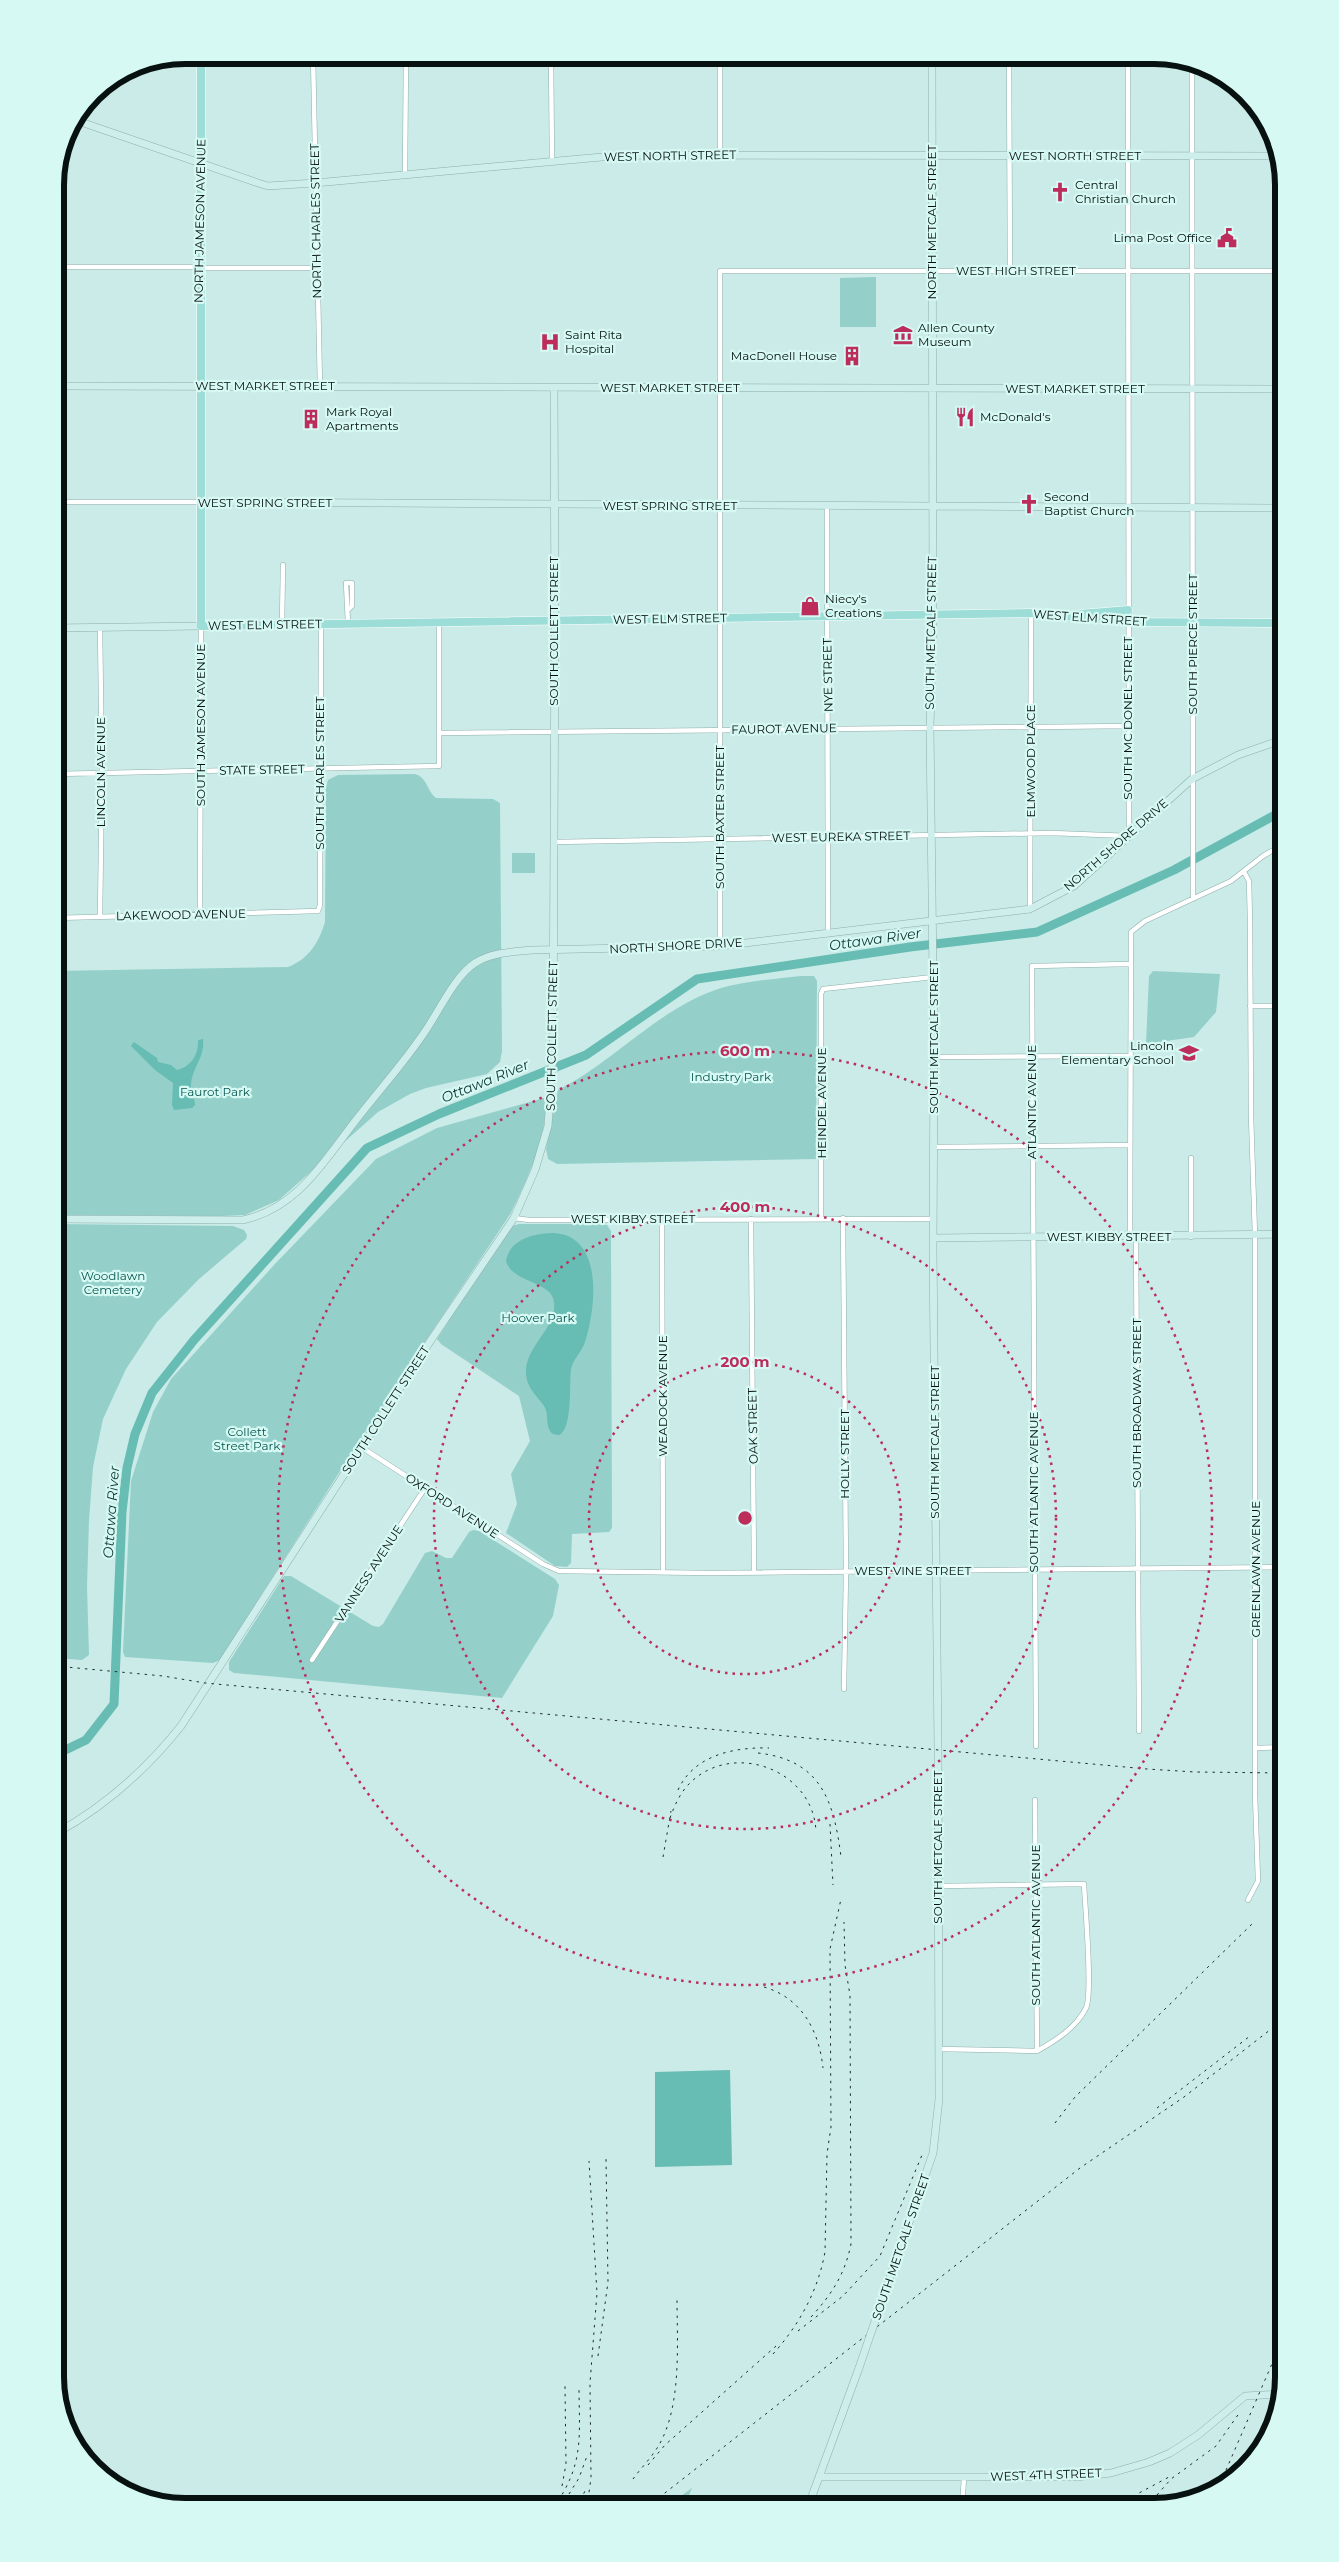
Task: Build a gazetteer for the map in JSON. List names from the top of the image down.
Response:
{
  "streets": {
    "main road": ["NORTH JAMESON AVENUE", "WEST ELM STREET", "SOUTH JAMESON AVENUE"],
    "street": [
      "WEST NORTH STREET",
      "NORTH CHARLES STREET",
      "NORTH METCALF STREET",
      "WEST HIGH STREET",
      "WEST MARKET STREET",
      "WEST SPRING STREET",
      "SOUTH COLLETT STREET",
      "SOUTH METCALF STREET",
      "SOUTH PIERCE STREET",
      "NYE STREET",
      "SOUTH MC DONEL STREET",
      "FAUROT AVENUE",
      "ELMWOOD PLACE",
      "STATE STREET",
      "LINCOLN AVENUE",
      "SOUTH CHARLES STREET",
      "SOUTH BAXTER STREET",
      "WEST EUREKA STREET",
      "NORTH SHORE DRIVE",
      "LAKEWOOD AVENUE",
      "ATLANTIC AVENUE",
      "HEINDEL AVENUE",
      "WEST KIBBY STREET",
      "WEADOCK AVENUE",
      "SOUTH BROADWAY STREET",
      "OAK STREET",
      "HOLLY STREET",
      "SOUTH ATLANTIC AVENUE",
      "OXFORD AVENUE",
      "GREENLAWN AVENUE",
      "WEST VINE STREET",
      "VANNESS AVENUE",
      "WEST 4TH STREET"
    ]
  },
  "crossings": [
    ["WEST NORTH STREET", "NORTH JAMESON AVENUE"],
    ["WEST NORTH STREET", "NORTH CHARLES STREET"],
    ["WEST NORTH STREET", "NORTH METCALF STREET"],
    ["WEST NORTH STREET", "SOUTH PIERCE STREET"],
    ["WEST NORTH STREET", "SOUTH MC DONEL STREET"],
    ["NORTH JAMESON AVENUE", "WEST MARKET STREET"],
    ["NORTH JAMESON AVENUE", "SOUTH JAMESON AVENUE"],
    ["NORTH CHARLES STREET", "WEST MARKET STREET"],
    ["NORTH METCALF STREET", "WEST HIGH STREET"],
    ["NORTH METCALF STREET", "WEST MARKET STREET"],
    ["NORTH METCALF STREET", "SOUTH METCALF STREET"],
    ["WEST HIGH STREET", "SOUTH PIERCE STREET"],
    ["WEST HIGH STREET", "SOUTH MC DONEL STREET"],
    ["WEST HIGH STREET", "SOUTH BAXTER STREET"],
    ["WEST MARKET STREET", "SOUTH COLLETT STREET"],
    ["WEST MARKET STREET", "SOUTH METCALF STREET"],
    ["WEST MARKET STREET", "SOUTH PIERCE STREET"],
    ["WEST MARKET STREET", "SOUTH MC DONEL STREET"],
    ["WEST MARKET STREET", "SOUTH JAMESON AVENUE"],
    ["WEST MARKET STREET", "SOUTH BAXTER STREET"],
    ["WEST SPRING STREET", "SOUTH COLLETT STREET"],
    ["WEST SPRING STREET", "SOUTH METCALF STREET"],
    ["WEST SPRING STREET", "SOUTH PIERCE STREET"],
    ["WEST SPRING STREET", "NYE STREET"],
    ["WEST SPRING STREET", "SOUTH MC DONEL STREET"],
    ["WEST SPRING STREET", "SOUTH JAMESON AVENUE"],
    ["WEST SPRING STREET", "SOUTH BAXTER STREET"],
    ["WEST ELM STREET", "SOUTH COLLETT STREET"],
    ["WEST ELM STREET", "SOUTH METCALF STREET"],
    ["WEST ELM STREET", "SOUTH PIERCE STREET"],
    ["WEST ELM STREET", "NYE STREET"],
    ["WEST ELM STREET", "SOUTH MC DONEL STREET"],
    ["WEST ELM STREET", "SOUTH JAMESON AVENUE"],
    ["WEST ELM STREET", "ELMWOOD PLACE"],
    ["WEST ELM STREET", "LINCOLN AVENUE"],
    ["WEST ELM STREET", "SOUTH CHARLES STREET"],
    ["WEST ELM STREET", "SOUTH BAXTER STREET"],
    ["SOUTH COLLETT STREET", "FAUROT AVENUE"],
    ["SOUTH COLLETT STREET", "WEST EUREKA STREET"],
    ["SOUTH COLLETT STREET", "NORTH SHORE DRIVE"],
    ["SOUTH COLLETT STREET", "WEST KIBBY STREET"],
    ["SOUTH COLLETT STREET", "OXFORD AVENUE"],
    ["SOUTH METCALF STREET", "FAUROT AVENUE"],
    ["SOUTH METCALF STREET", "WEST EUREKA STREET"],
    ["SOUTH METCALF STREET", "NORTH SHORE DRIVE"],
    ["SOUTH METCALF STREET", "HEINDEL AVENUE"],
    ["SOUTH METCALF STREET", "WEST KIBBY STREET"],
    ["SOUTH METCALF STREET", "WEST VINE STREET"],
    ["SOUTH METCALF STREET", "WEST 4TH STREET"],
    ["SOUTH PIERCE STREET", "NORTH SHORE DRIVE"],
    ["NYE STREET", "FAUROT AVENUE"],
    ["NYE STREET", "WEST EUREKA STREET"],
    ["NYE STREET", "NORTH SHORE DRIVE"],
    ["SOUTH MC DONEL STREET", "FAUROT AVENUE"],
    ["SOUTH MC DONEL STREET", "WEST EUREKA STREET"],
    ["SOUTH MC DONEL STREET", "NORTH SHORE DRIVE"],
    ["SOUTH JAMESON AVENUE", "STATE STREET"],
    ["SOUTH JAMESON AVENUE", "LAKEWOOD AVENUE"],
    ["FAUROT AVENUE", "ELMWOOD PLACE"],
    ["FAUROT AVENUE", "STATE STREET"],
    ["FAUROT AVENUE", "SOUTH BAXTER STREET"],
    ["ELMWOOD PLACE", "WEST EUREKA STREET"],
    ["ELMWOOD PLACE", "NORTH SHORE DRIVE"],
    ["STATE STREET", "LINCOLN AVENUE"],
    ["STATE STREET", "SOUTH CHARLES STREET"],
    ["LINCOLN AVENUE", "LAKEWOOD AVENUE"],
    ["SOUTH CHARLES STREET", "LAKEWOOD AVENUE"],
    ["SOUTH BAXTER STREET", "WEST EUREKA STREET"],
    ["SOUTH BAXTER STREET", "NORTH SHORE DRIVE"],
    ["WEST EUREKA STREET", "NORTH SHORE DRIVE"],
    ["ATLANTIC AVENUE", "WEST KIBBY STREET"],
    ["ATLANTIC AVENUE", "SOUTH ATLANTIC AVENUE"],
    ["HEINDEL AVENUE", "WEST KIBBY STREET"],
    ["WEST KIBBY STREET", "WEADOCK AVENUE"],
    ["WEST KIBBY STREET", "SOUTH BROADWAY STREET"],
    ["WEST KIBBY STREET", "OAK STREET"],
    ["WEST KIBBY STREET", "HOLLY STREET"],
    ["WEST KIBBY STREET", "SOUTH ATLANTIC AVENUE"],
    ["WEST KIBBY STREET", "GREENLAWN AVENUE"],
    ["WEADOCK AVENUE", "WEST VINE STREET"],
    ["SOUTH BROADWAY STREET", "WEST VINE STREET"],
    ["OAK STREET", "WEST VINE STREET"],
    ["HOLLY STREET", "WEST VINE STREET"],
    ["SOUTH ATLANTIC AVENUE", "WEST VINE STREET"],
    ["OXFORD AVENUE", "WEST VINE STREET"],
    ["OXFORD AVENUE", "VANNESS AVENUE"],
    ["GREENLAWN AVENUE", "WEST VINE STREET"]
  ],
  "water": ["Ottawa River"],
  "parks": [
    "Industry Park",
    "Faurot Park",
    "Woodlawn Cemetery",
    "Hoover Park",
    "Collett Street Park"
  ],
  "places": {
    "church": ["Central Christian Church", "Second Baptist Church"],
    "public building": ["Lima Post Office"],
    "museum": ["Allen County Museum"],
    "hospital": ["Saint Rita Hospital"],
    "building": ["MacDonell House", "Mark Royal Apartments"],
    "restaurant": ["McDonald's"],
    "shop": ["Niecy's Creations"],
    "school or university": ["Lincoln Elementary School"]
  },
  "rings": ["600 m", "400 m", "200 m"]
}
